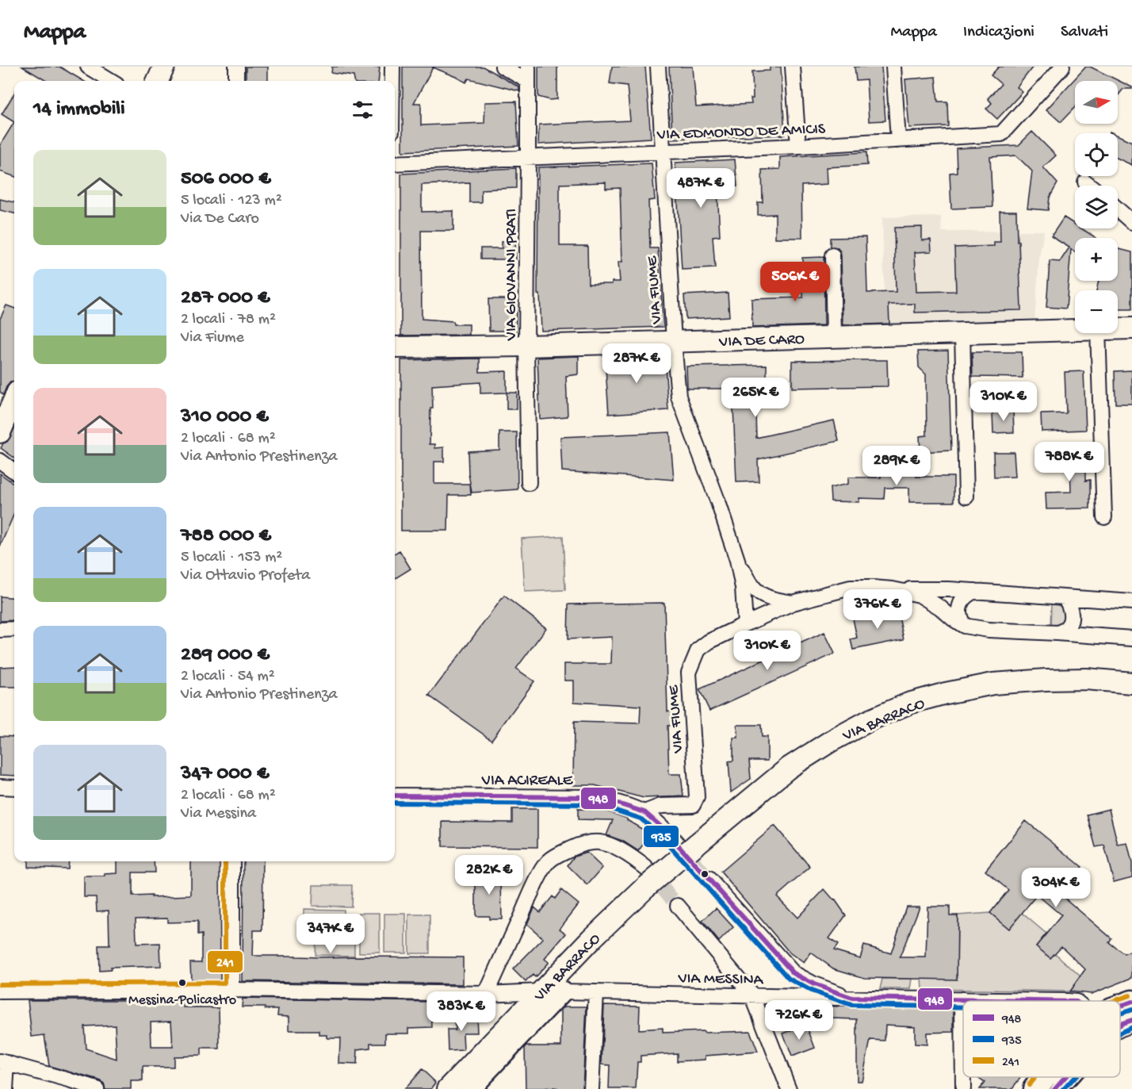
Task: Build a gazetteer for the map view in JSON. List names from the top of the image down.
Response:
{
  "streets": {
    "main road": ["VIA DE CARO", "VIA BARRACO"],
    "street": [
      "VIA EDMONDO DE AMICIS",
      "VIA GIOVANNI PRATI",
      "VIA FIUME",
      "VIA ACIREALE",
      "VIA MESSINA"
    ]
  },
  "crossings": [
    ["VIA EDMONDO DE AMICIS", "VIA GIOVANNI PRATI"],
    ["VIA EDMONDO DE AMICIS", "VIA FIUME"],
    ["VIA GIOVANNI PRATI", "VIA DE CARO"],
    ["VIA FIUME", "VIA DE CARO"],
    ["VIA FIUME", "VIA ACIREALE"],
    ["VIA BARRACO", "VIA MESSINA"]
  ],
  "places": ["Messina-Policastro"],
  "lines": ["transit line 948", "transit line 935", "transit line 241"],
  "legend": ["948", "935", "241"],
  "north": "right",
  "page": {
    "header": "Mappa",
    "nav": ["Mappa", "Indicazioni", "Salvati"],
    "map_buttons": ["+", "−"],
    "heading": "14 immobili",
    "list": [
      {
        "name": "506 000 €",
        "note": "5 locali · 123 m² · Via De Caro"
      },
      {
        "name": "287 000 €",
        "note": "2 locali · 78 m² · Via Fiume"
      },
      {
        "name": "310 000 €",
        "note": "2 locali · 68 m² · Via Antonio Prestinenza"
      },
      {
        "name": "788 000 €",
        "note": "5 locali · 153 m² · Via Ottavio Profeta"
      },
      {
        "name": "289 000 €",
        "note": "2 locali · 54 m² · Via Antonio Prestinenza"
      },
      {
        "name": "347 000 €",
        "note": "2 locali · 68 m² · Via Messina"
      }
    ],
    "price": [
      "487K €",
      "506K €",
      "287K €",
      "265K €",
      "310K €",
      "788K €",
      "289K €",
      "376K €",
      "310K €",
      "282K €",
      "304K €",
      "347K €",
      "383K €",
      "726K €"
    ]
  }
}
